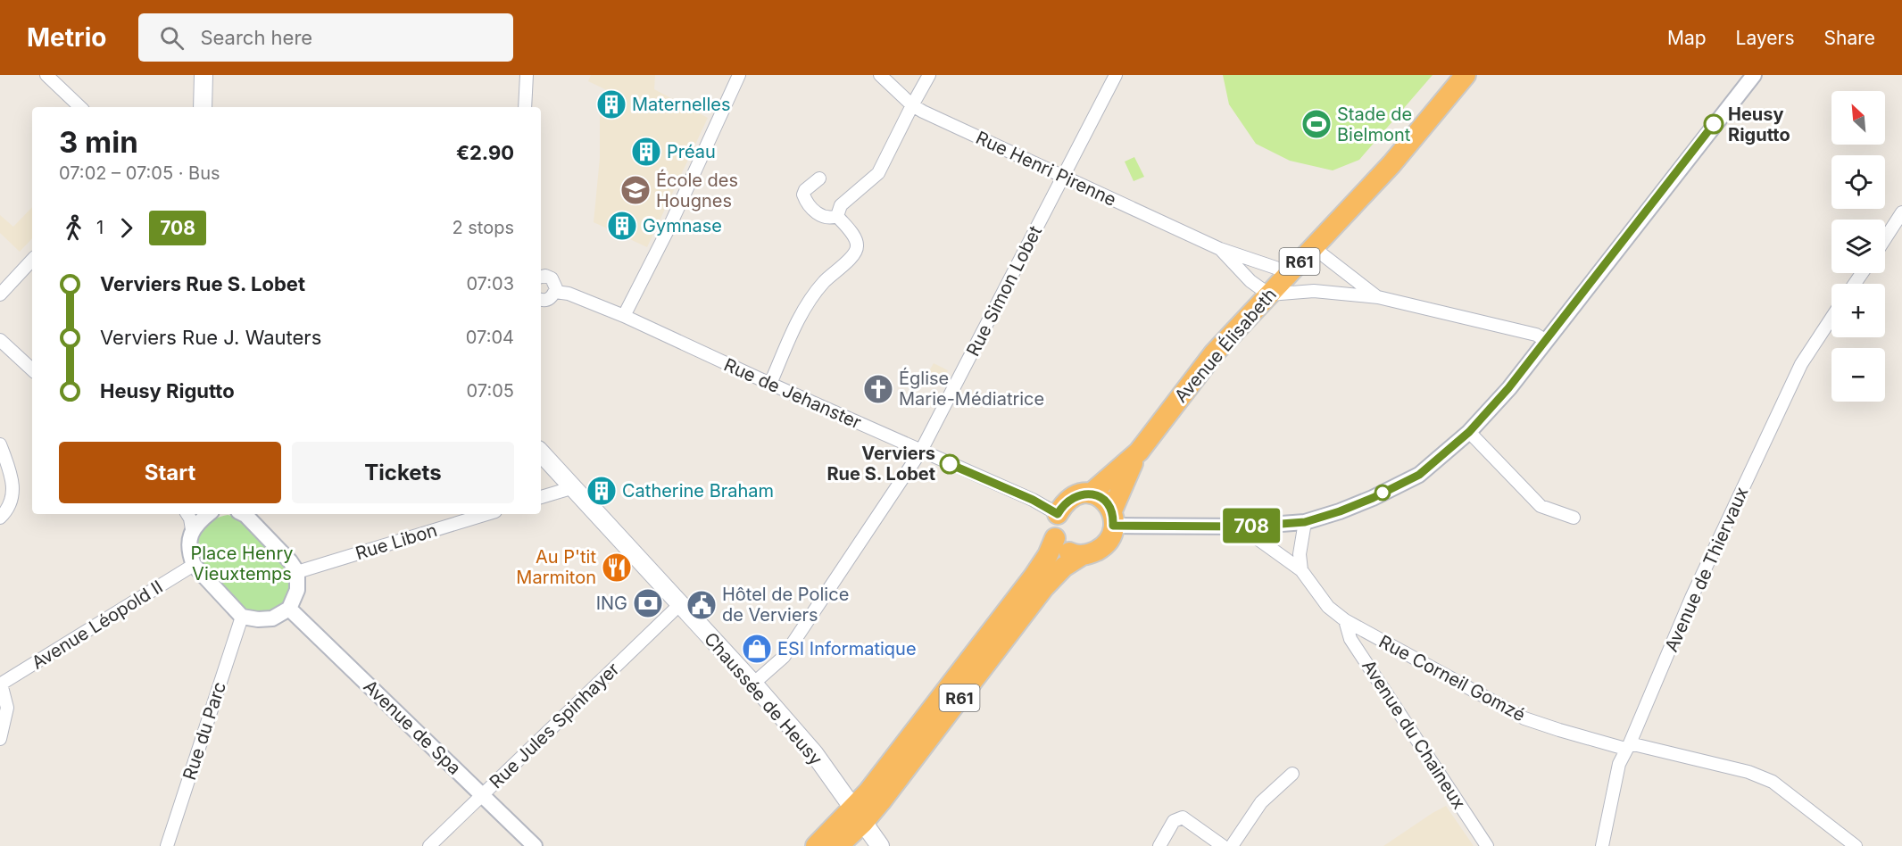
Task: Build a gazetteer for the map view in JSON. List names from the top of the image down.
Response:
{
  "streets": {
    "highway": ["R61", "Avenue Élisabeth"],
    "main road": ["Chaussée de Heusy"],
    "street": [
      "Rue Henri Pirenne",
      "Rue Simon Lobet",
      "Rue de Jehanster",
      "Rue Libon",
      "Avenue de Thiervaux",
      "Avenue Léopold II",
      "Rue Corneil Gomzé",
      "Rue Jules Spinhayer",
      "Avenue de Spa",
      "Rue du Parc",
      "Avenue du Chaineux"
    ]
  },
  "crossings": [
    ["Rue Henri Pirenne", "Rue Simon Lobet"],
    ["Rue Henri Pirenne", "Avenue Élisabeth"],
    ["R61", "Avenue Élisabeth"],
    ["R61", "Rue de Jehanster"],
    ["R61", "Chaussée de Heusy"],
    ["Rue Simon Lobet", "Rue de Jehanster"],
    ["Rue Simon Lobet", "Chaussée de Heusy"],
    ["Avenue de Thiervaux", "Rue Corneil Gomzé"],
    ["Rue Corneil Gomzé", "Avenue du Chaineux"],
    ["Chaussée de Heusy", "Rue Jules Spinhayer"],
    ["Rue Jules Spinhayer", "Avenue de Spa"]
  ],
  "parks": ["Place Henry Vieuxtemps"],
  "places": {
    "building": [
      "Maternelles",
      "Préau",
      "Gymnase",
      "Catherine Braham"
    ],
    "sports": ["Stade de Bielmont"],
    "other": ["Heusy Rigutto", "Verviers Rue S. Lobet"],
    "school or university": ["École des Hougnes"],
    "church": ["Église Marie-Médiatrice"],
    "restaurant": ["Au P'tit Marmiton"],
    "bank": ["ING"],
    "public building": ["Hôtel de Police de Verviers"],
    "shop": ["ESI Informatique"]
  },
  "lines": ["bus line 708"],
  "north": "top left",
  "page": {
    "header": "Metrio",
    "search": "Search here",
    "nav": ["Map", "Layers", "Share"],
    "on_map": "708",
    "map_buttons": ["+", "−"],
    "heading": ["3 min", "07:02 – 07:05 · Bus", "€2.90"],
    "legs": ["1", "708", "2 stops"],
    "list": [
      {
        "name": "Verviers Rue S. Lobet",
        "value": "07:03"
      },
      {
        "name": "Verviers Rue J. Wauters",
        "value": "07:04"
      },
      {
        "name": "Heusy Rigutto",
        "value": "07:05"
      }
    ],
    "buttons": ["Start", "Tickets"]
  }
}
